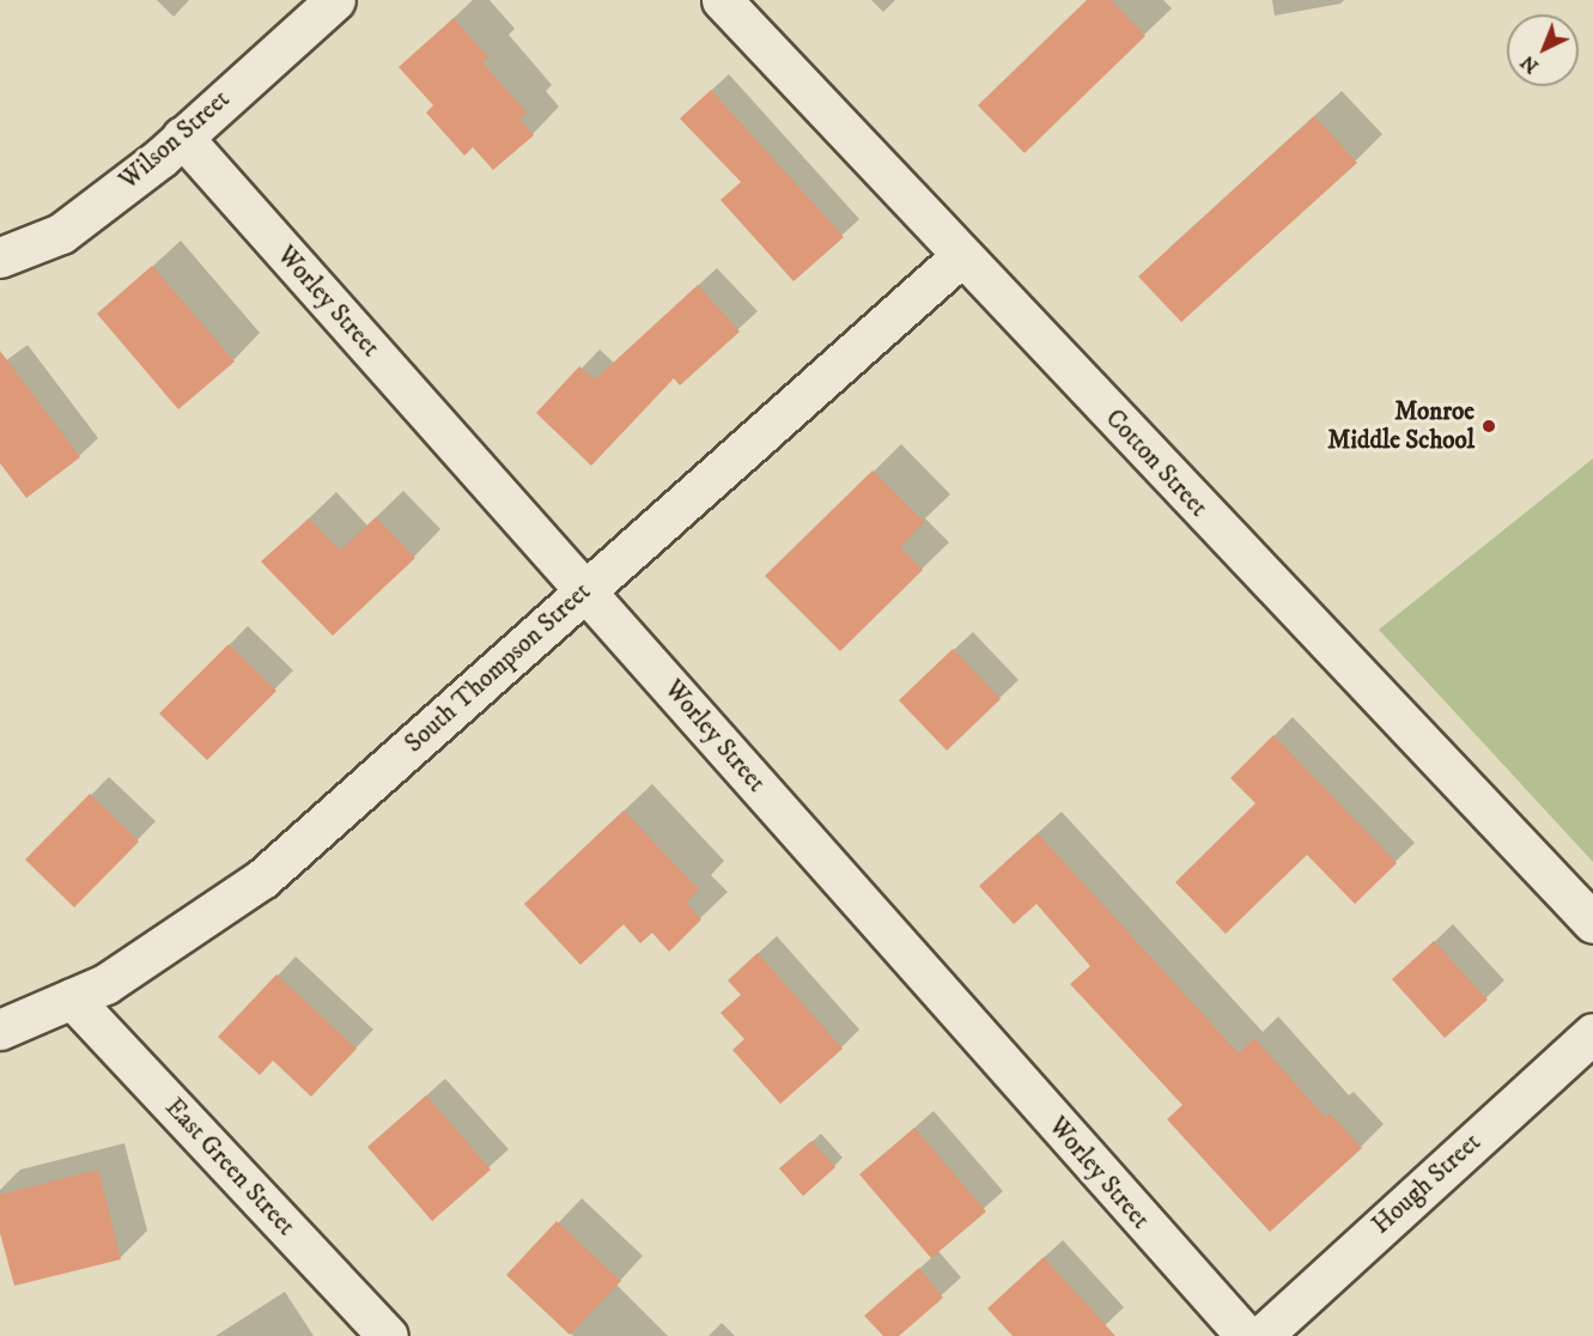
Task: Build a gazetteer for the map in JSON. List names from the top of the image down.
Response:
{
  "streets": {
    "street": [
      "Wilson Street",
      "Worley Street",
      "Cotton Street",
      "South Thompson Street",
      "East Green Street",
      "Hough Street"
    ]
  },
  "crossings": [
    ["Wilson Street", "Worley Street"],
    ["Worley Street", "South Thompson Street"],
    ["Cotton Street", "South Thompson Street"],
    ["South Thompson Street", "East Green Street"]
  ],
  "places": ["Monroe Middle School"],
  "north": "bottom left"
}
